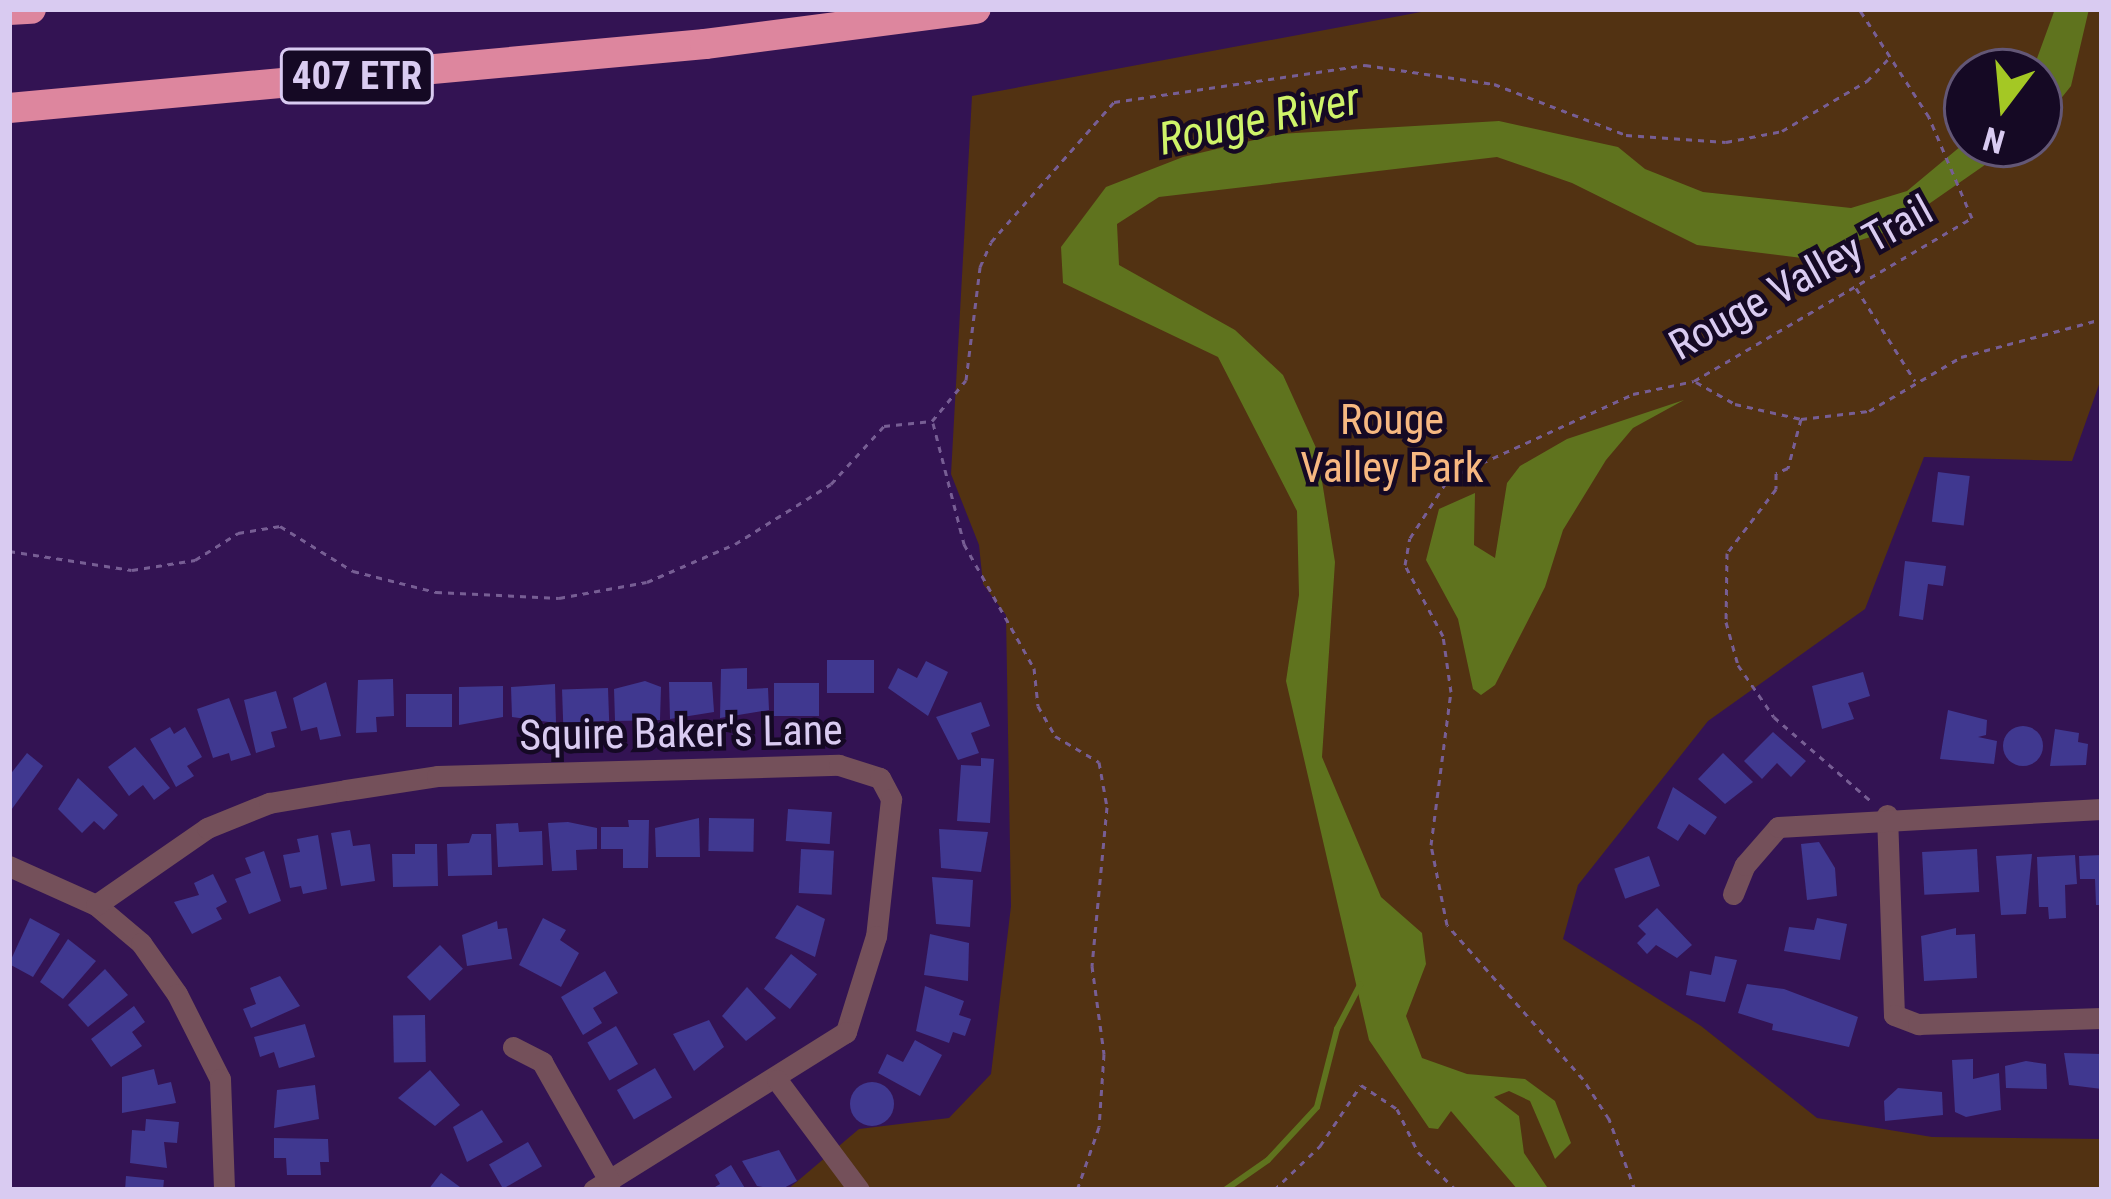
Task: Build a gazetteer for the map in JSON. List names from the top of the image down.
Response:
{
  "streets": {
    "highway": ["407 ETR"],
    "street": ["Squire Baker's Lane"],
    "path": ["Rouge Valley Trail"]
  },
  "water": ["Rouge River"],
  "parks": ["Rouge Valley Park"],
  "north": "bottom"
}
